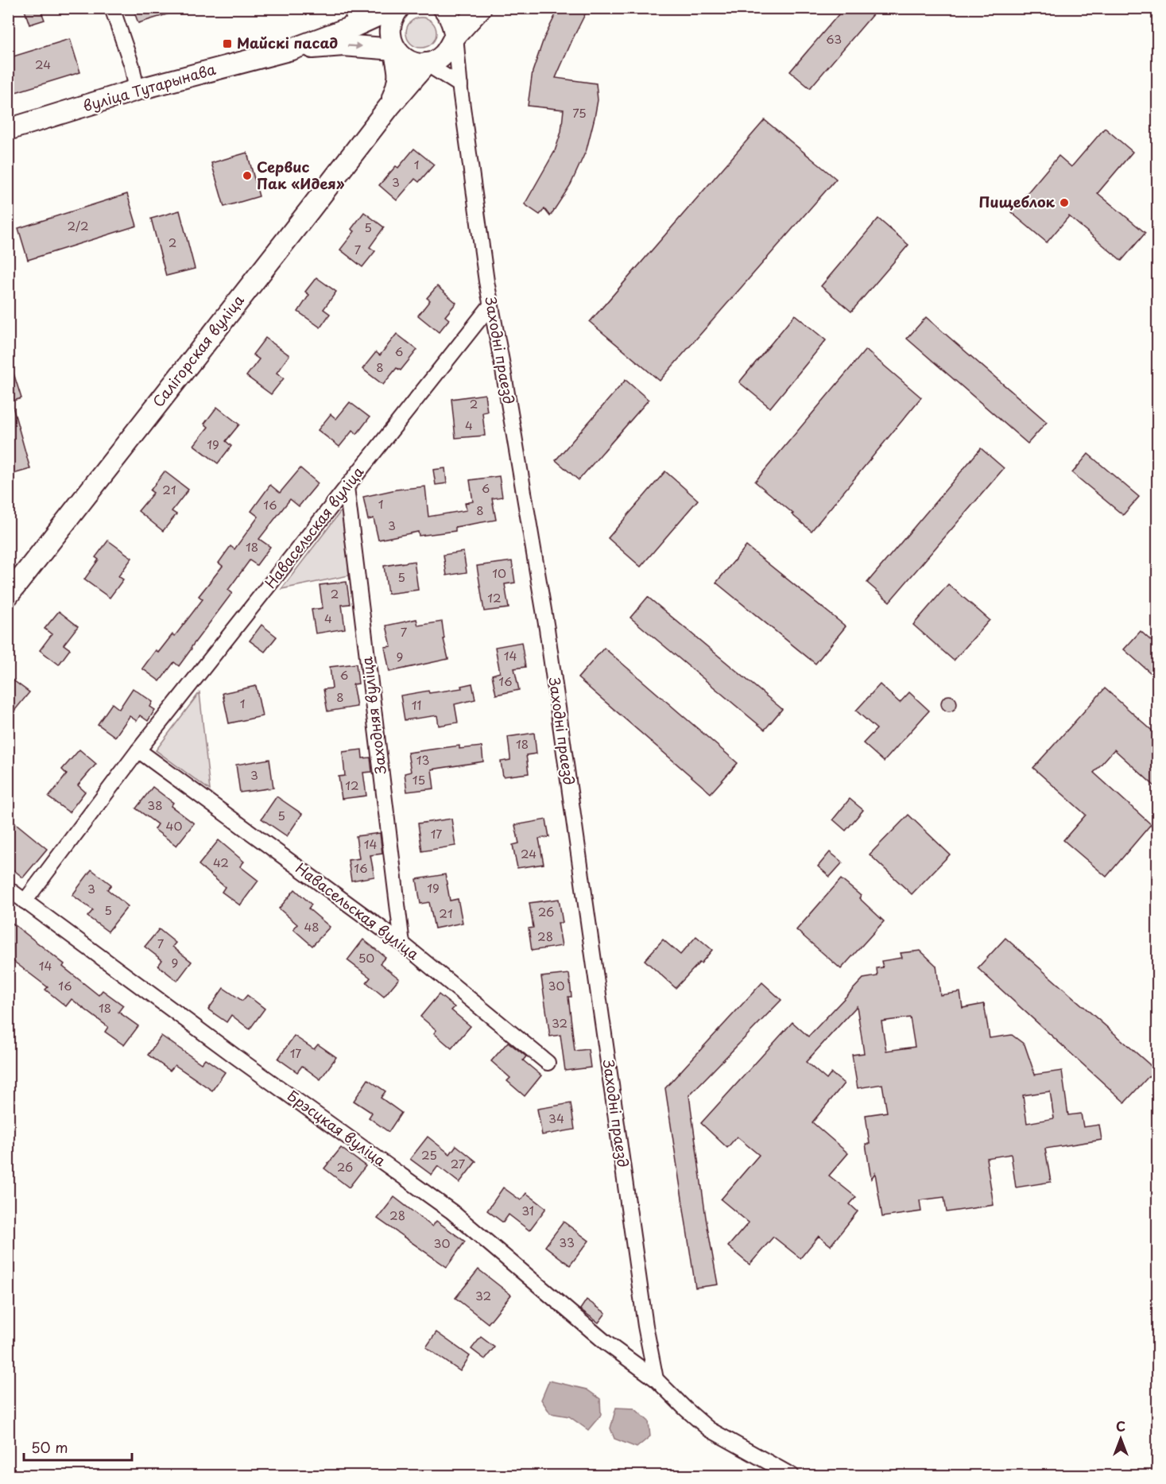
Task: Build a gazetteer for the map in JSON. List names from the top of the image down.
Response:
{
  "streets": {
    "main road": ["вуліца Тутарынава", "Салігорская вуліца"],
    "street": [
      "Заходні праезд",
      "Навасельская вуліца",
      "Заходняя вуліца",
      "Брэсцкая вуліца"
    ]
  },
  "crossings": [
    ["вуліца Тутарынава", "Салігорская вуліца"],
    ["Заходні праезд", "Салігорская вуліца"],
    ["Заходні праезд", "Навасельская вуліца"],
    ["Заходні праезд", "Брэсцкая вуліца"],
    ["Навасельская вуліца", "Заходняя вуліца"],
    ["Навасельская вуліца", "Брэсцкая вуліца"]
  ],
  "places": {
    "transit": ["Майскі пасад"],
    "other": ["Сервис Пак «Идея»", "Пищеблок"]
  },
  "house_numbers": [
    "63",
    "24",
    "75",
    "1",
    "3",
    "2/2",
    "5",
    "2",
    "7",
    "6",
    "8",
    "2",
    "4",
    "19",
    "6",
    "21",
    "1",
    "16",
    "8",
    "3",
    "18",
    "10",
    "5",
    "2",
    "12",
    "4",
    "7",
    "14",
    "9",
    "6",
    "16",
    "8",
    "1",
    "11",
    "18",
    "13",
    "3",
    "15",
    "12",
    "38",
    "5",
    "40",
    "17",
    "14",
    "24",
    "42",
    "16",
    "19",
    "3",
    "5",
    "26",
    "21",
    "48",
    "28",
    "7",
    "50",
    "9",
    "14",
    "16",
    "30",
    "18",
    "32",
    "17",
    "34",
    "25",
    "27",
    "26",
    "31",
    "28",
    "33",
    "30",
    "32"
  ],
  "scale_bar": "50 m",
  "north": "top"
}
